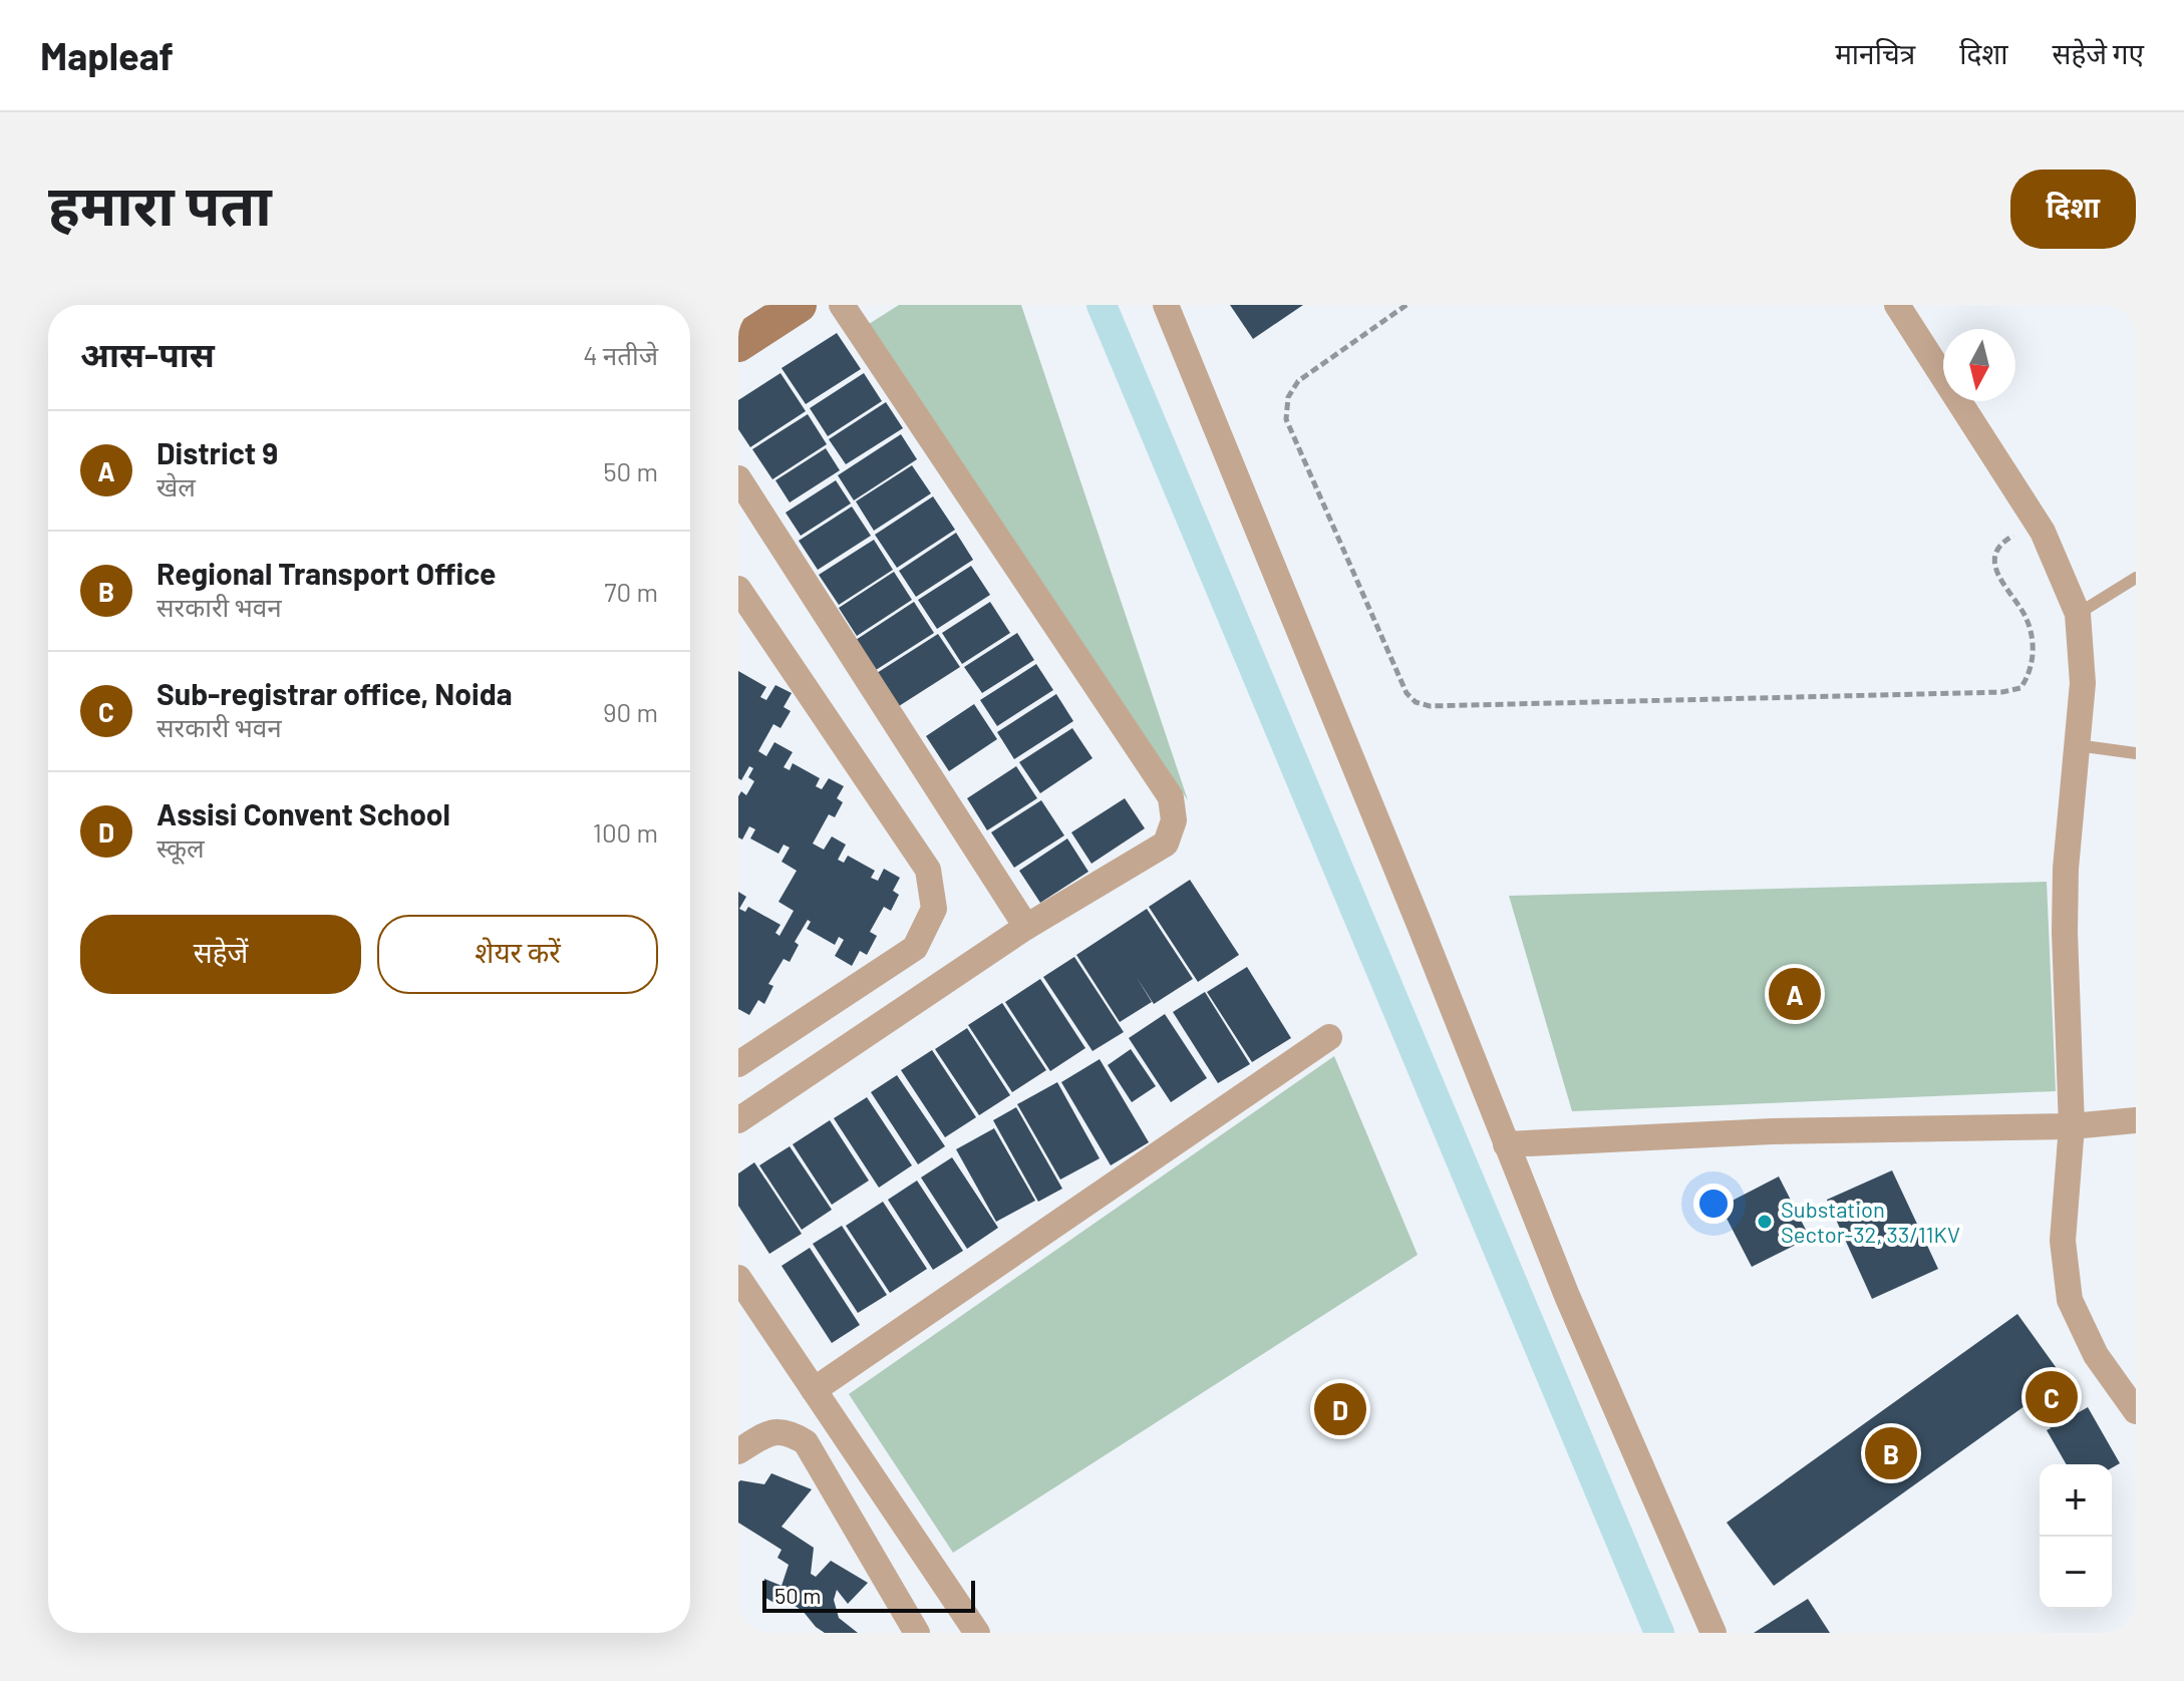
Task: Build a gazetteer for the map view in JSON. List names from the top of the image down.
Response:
{
  "places": ["Substation Sector-32, 33/11KV"],
  "scale_bar": "50 m",
  "north": "bottom",
  "page": {
    "header": "Mapleaf",
    "nav": ["मानचित्र", "दिशा", "सहेजे गए"],
    "title": "हमारा पता",
    "buttons": [
      "दिशा",
      ["सहेजें", "शेयर करें"]
    ],
    "heading": ["आस-पास", "4 नतीजे"],
    "list": [
      {
        "mark": "A",
        "name": "District 9",
        "note": "खेल",
        "value": "50 m"
      },
      {
        "mark": "B",
        "name": "Regional Transport Office",
        "note": "सरकारी भवन",
        "value": "70 m"
      },
      {
        "mark": "C",
        "name": "Sub-registrar office, Noida",
        "note": "सरकारी भवन",
        "value": "90 m"
      },
      {
        "mark": "D",
        "name": "Assisi Convent School",
        "note": "स्कूल",
        "value": "100 m"
      }
    ],
    "pins": [
      "A",
      "C",
      "D",
      "B"
    ],
    "map_buttons": ["+", "−"],
    "scale": "50 m"
  }
}
